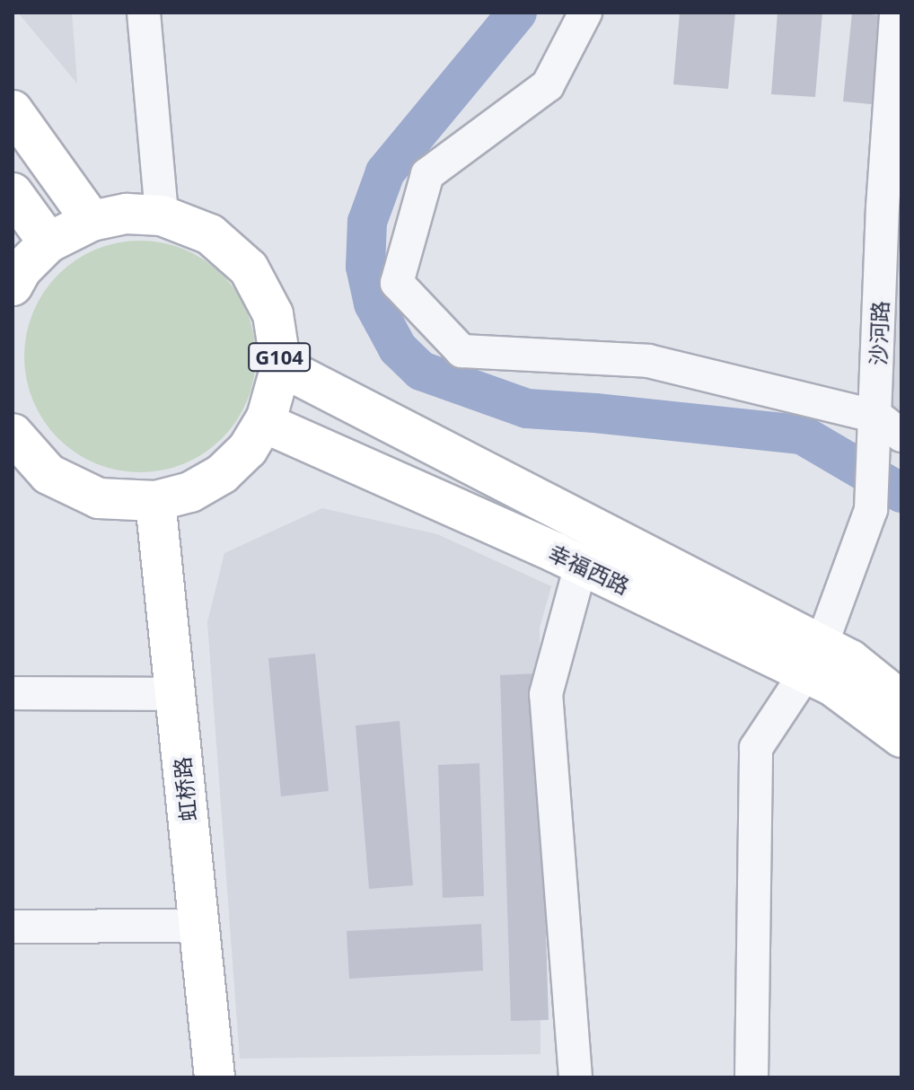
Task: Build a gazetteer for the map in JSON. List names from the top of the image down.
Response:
{
  "streets": {
    "main road": ["G104", "幸福西路", "虹桥路"],
    "street": ["沙河路"]
  },
  "crossings": [
    ["沙河路", "幸福西路"],
    ["G104", "幸福西路"],
    ["G104", "虹桥路"]
  ]
}
